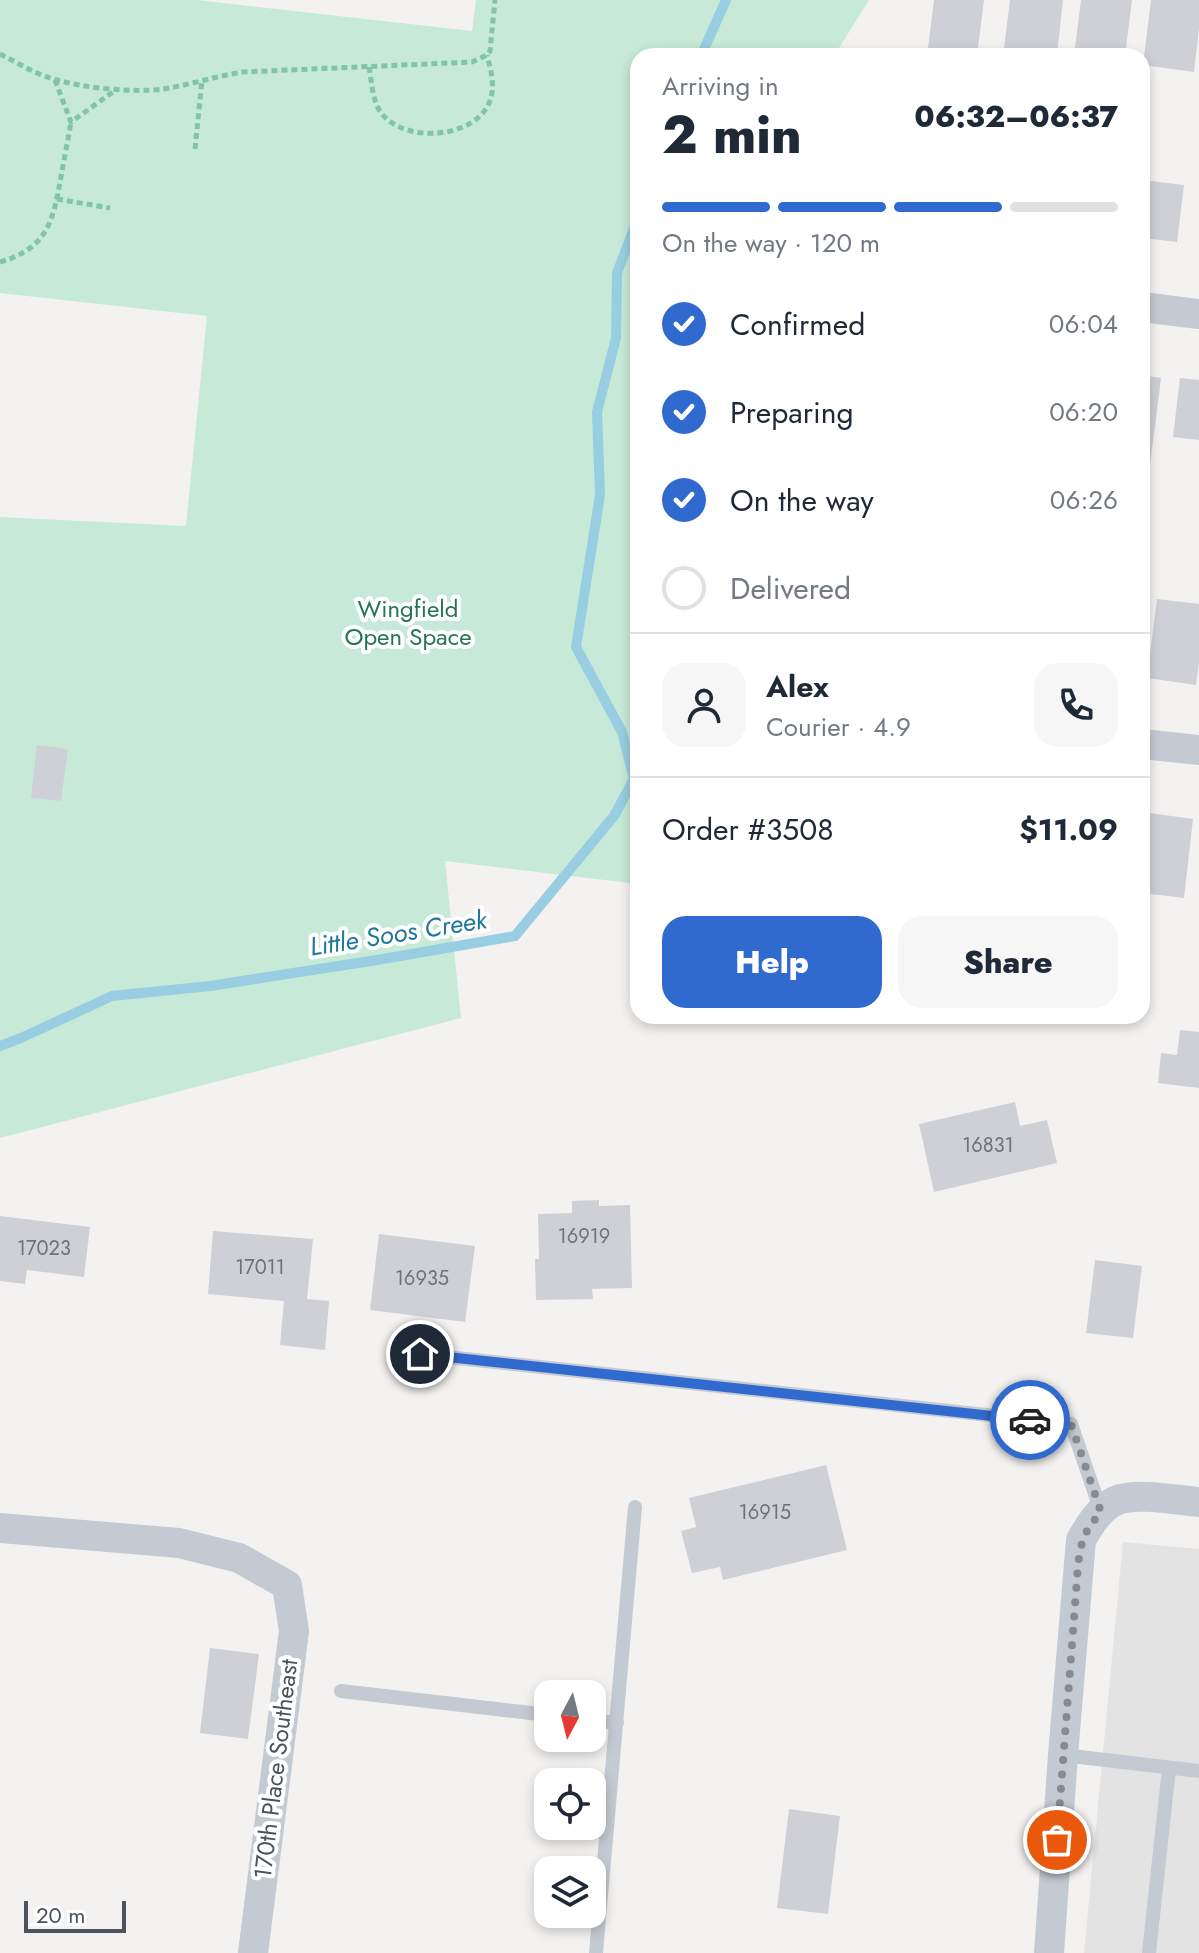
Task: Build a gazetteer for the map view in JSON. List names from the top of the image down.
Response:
{
  "streets": {
    "street": ["170th Place Southeast"]
  },
  "water": ["Little Soos Creek"],
  "parks": ["Wingfield Open Space"],
  "house_numbers": [
    "16831",
    "16919",
    "17023",
    "17011",
    "16935",
    "16915"
  ],
  "scale_bar": "20 m",
  "north": "bottom",
  "page": {
    "heading": ["2 min", "Arriving in", "06:32–06:37"],
    "panel": [
      "Alex",
      "Courier · 4.9",
      "Order #3508",
      "$11.09"
    ],
    "bar": "On the way · 120 m",
    "list": [
      ["Confirmed", "06:04"],
      ["Preparing", "06:20"],
      ["On the way", "06:26"],
      "Delivered"
    ],
    "buttons": ["Help", "Share"],
    "scale": "20 m"
  }
}
